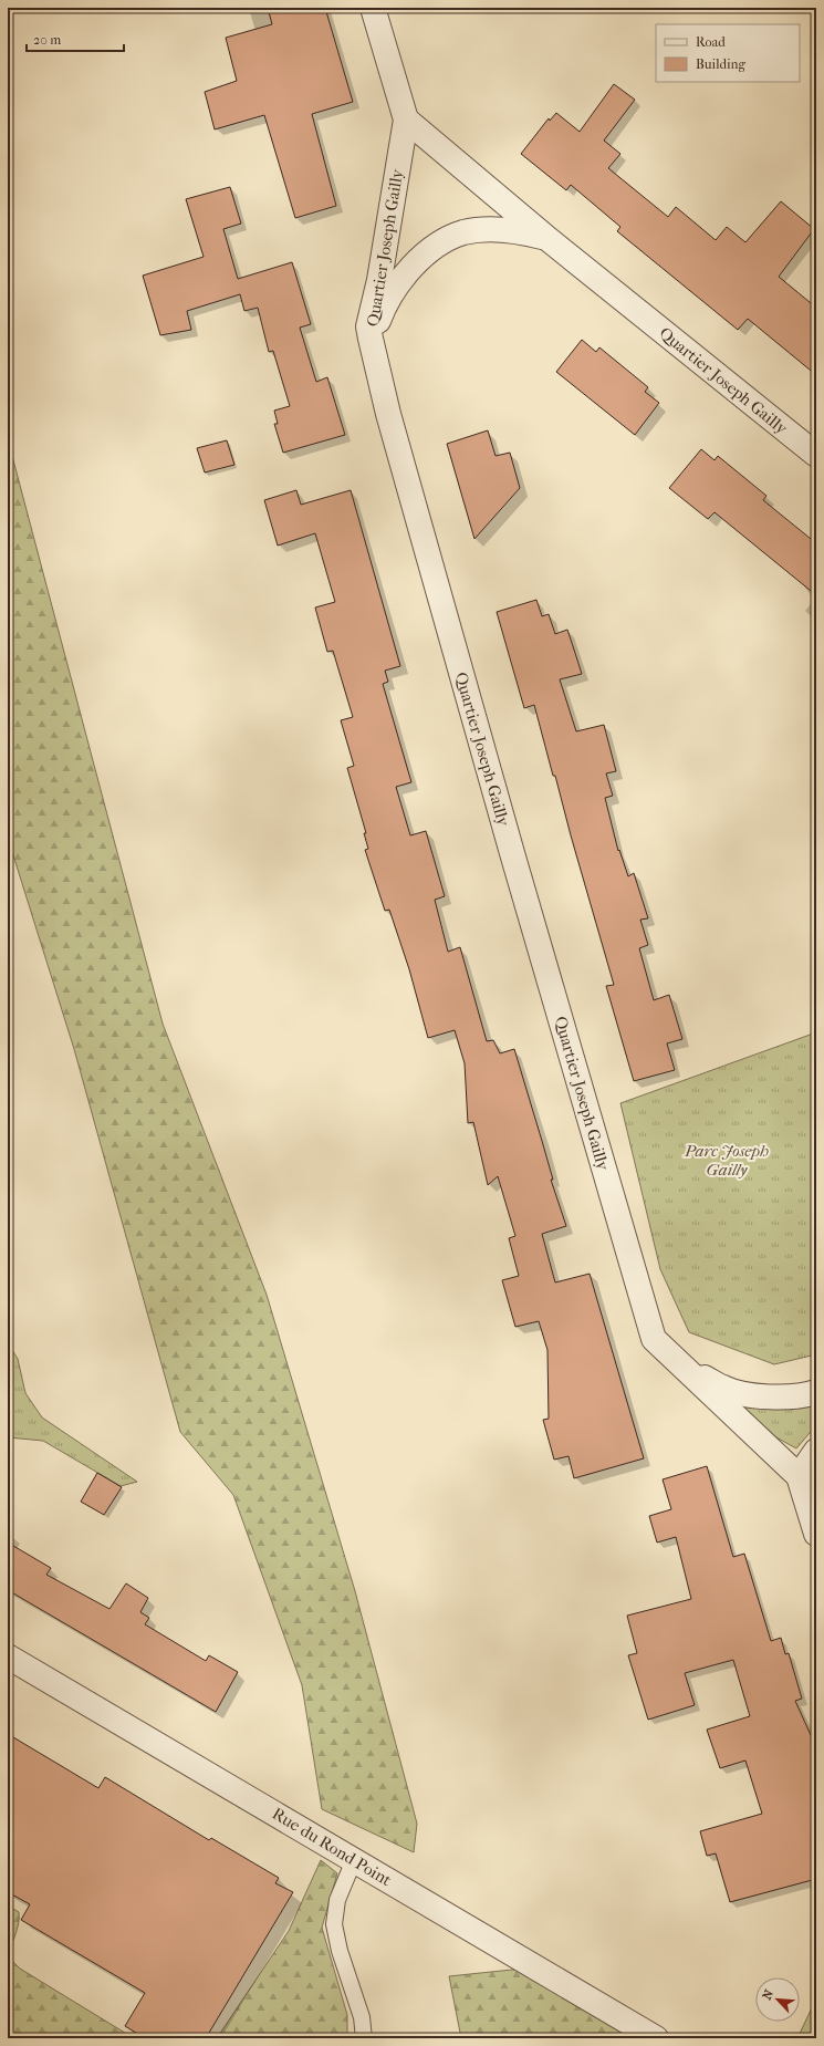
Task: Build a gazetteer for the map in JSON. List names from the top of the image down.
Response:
{
  "streets": {
    "street": ["Quartier Joseph Gailly", "Rue du Rond Point"]
  },
  "parks": ["Parc Joseph Gailly"],
  "legend": ["Road", "Building"],
  "scale_bar": "20 m",
  "north": "top left"
}
